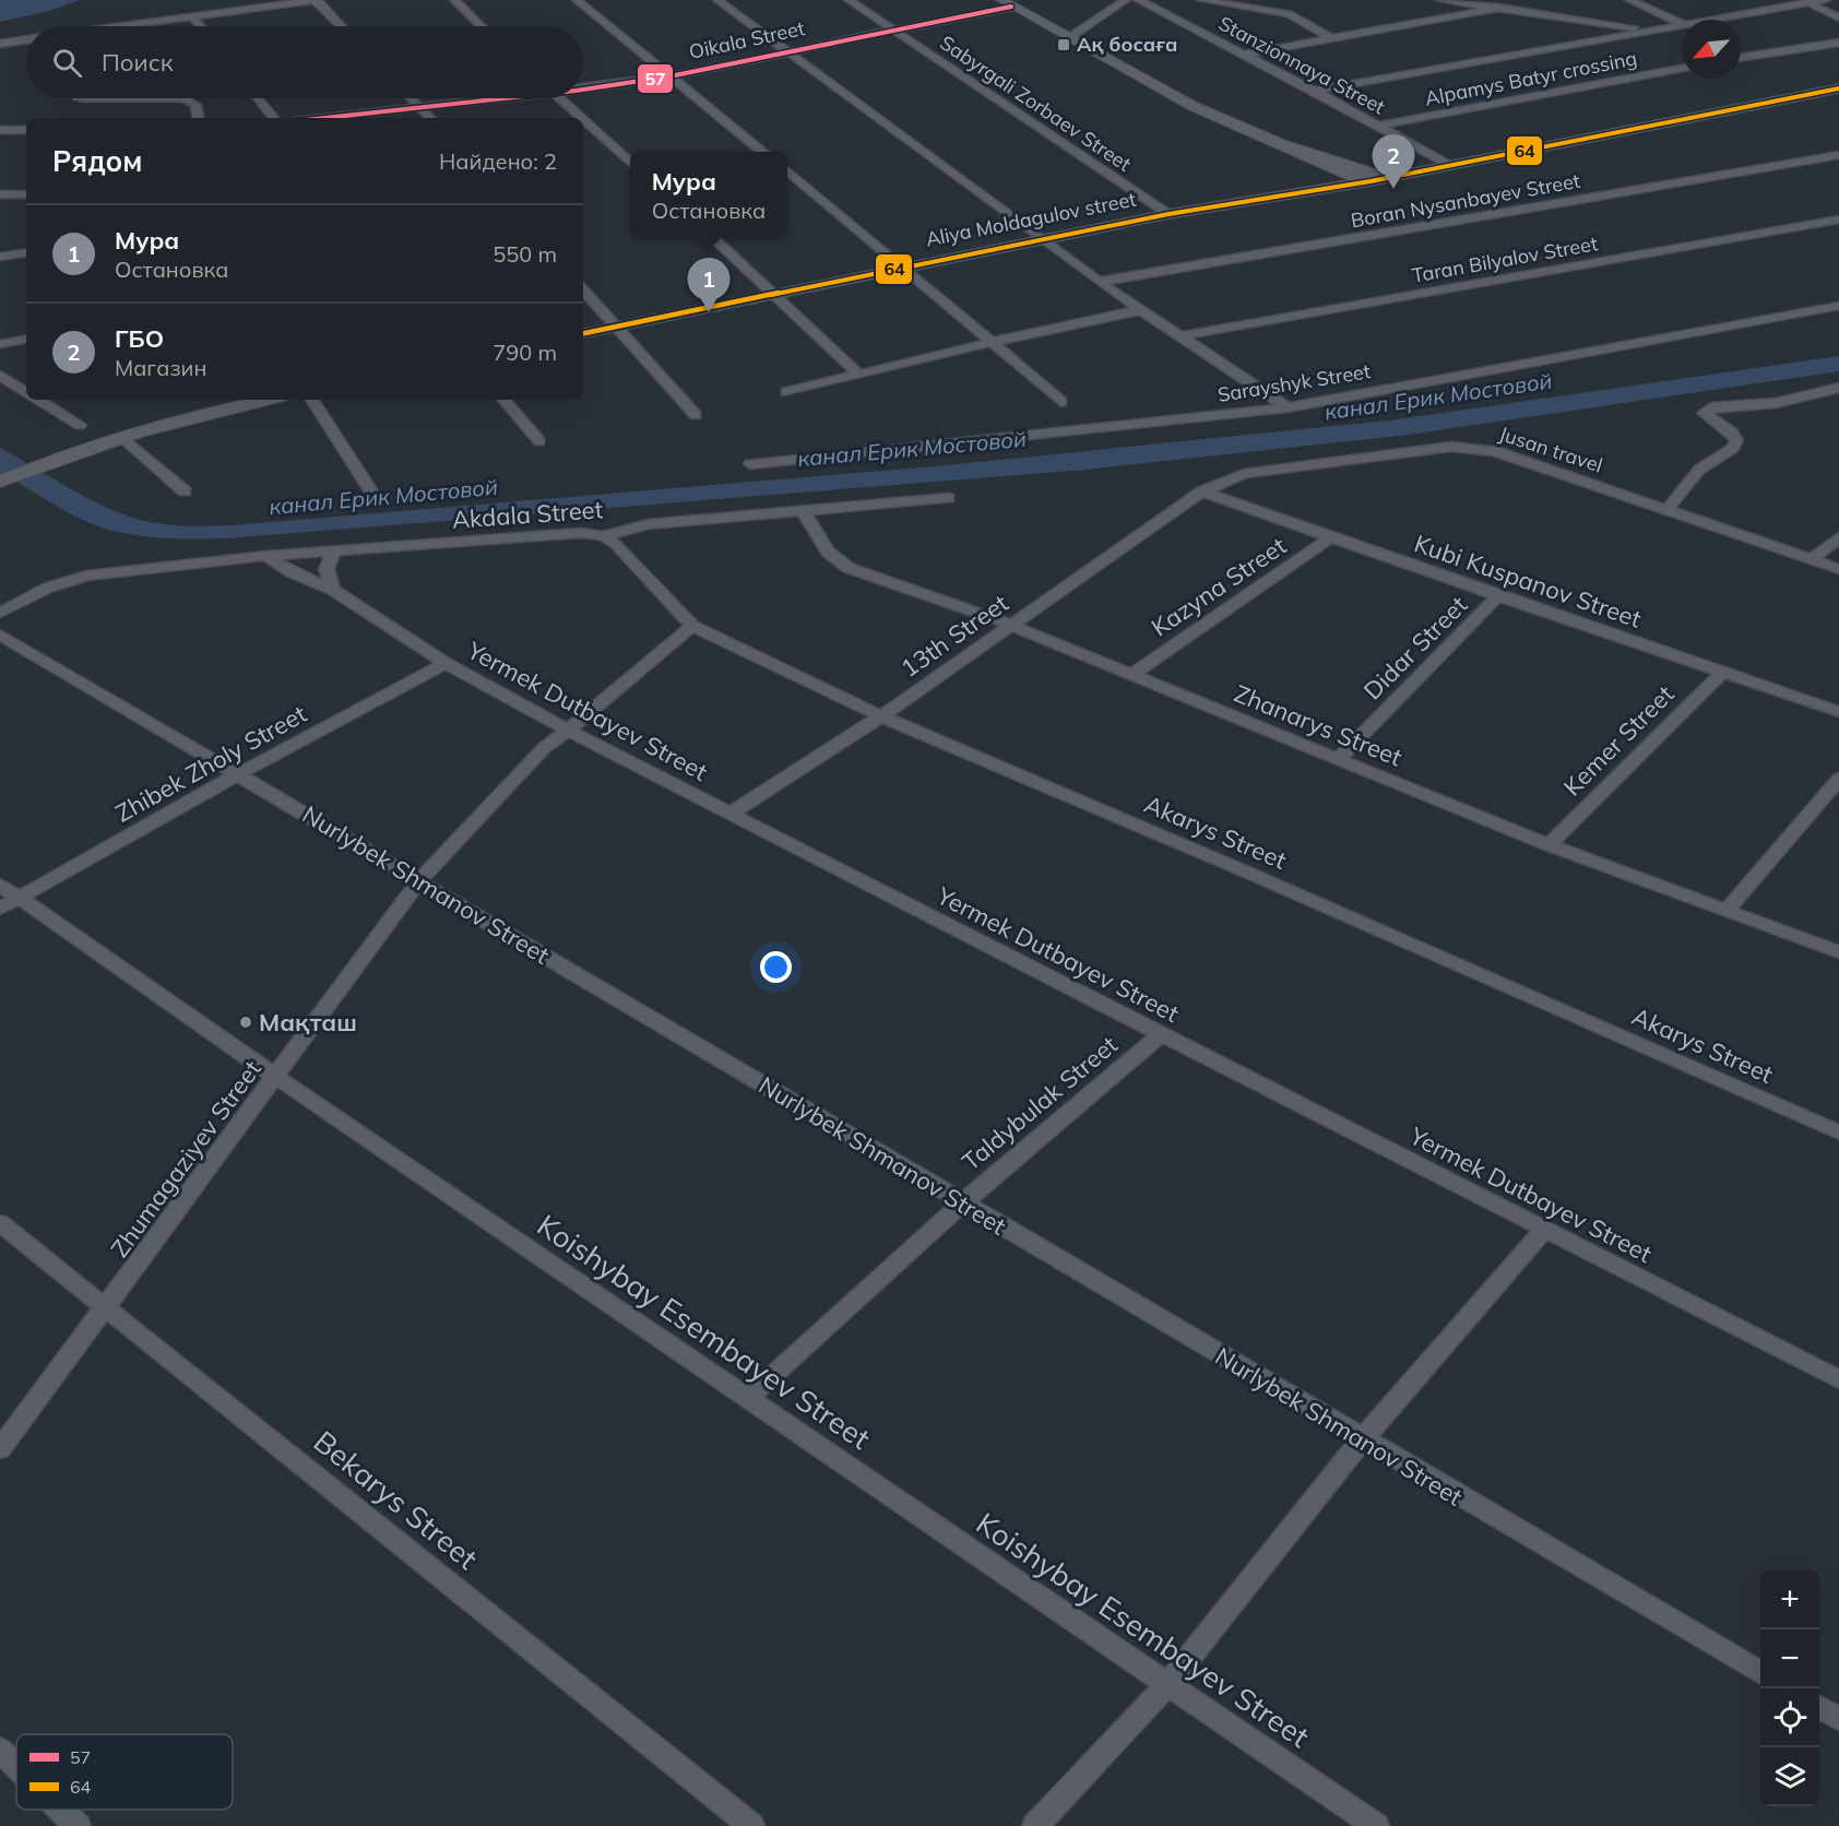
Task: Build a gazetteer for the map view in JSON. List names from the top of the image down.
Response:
{
  "streets": {
    "main road": ["Aliya Moldagulov street"],
    "street": [
      "Oikala Street",
      "Stanzionnaya Street",
      "Alpamys Batyr crossing",
      "Sabyrgali Zorbaev Street",
      "Boran Nysanbayev Street",
      "Taran Bilyalov Street",
      "Sarayshyk Street",
      "Jusan travel",
      "Akdala Street",
      "Kubi Kuspanov Street",
      "Kazyna Street",
      "13th Street",
      "Didar Street",
      "Yermek Dutbayev Street",
      "Zhanarys Street",
      "Kemer Street",
      "Zhibek Zholy Street",
      "Akarys Street",
      "Nurlybek Shmanov Street",
      "Taldybulak Street",
      "Zhumagaziyev Street",
      "Koishybay Esembayev Street",
      "Bekarys Street"
    ]
  },
  "crossings": [
    ["Oikala Street", "Sabyrgali Zorbaev Street"],
    ["Stanzionnaya Street", "Alpamys Batyr crossing"],
    ["Stanzionnaya Street", "Aliya Moldagulov street"],
    ["Sabyrgali Zorbaev Street", "Aliya Moldagulov street"],
    ["Jusan travel", "Kubi Kuspanov Street"],
    ["Jusan travel", "13th Street"],
    ["Akdala Street", "Yermek Dutbayev Street"],
    ["Akdala Street", "Zhanarys Street"],
    ["Akdala Street", "Akarys Street"],
    ["Kubi Kuspanov Street", "Kazyna Street"],
    ["Kubi Kuspanov Street", "13th Street"],
    ["Kubi Kuspanov Street", "Didar Street"],
    ["Kubi Kuspanov Street", "Kemer Street"],
    ["Kazyna Street", "Zhanarys Street"],
    ["13th Street", "Yermek Dutbayev Street"],
    ["13th Street", "Zhanarys Street"],
    ["13th Street", "Akarys Street"],
    ["Didar Street", "Zhanarys Street"],
    ["Yermek Dutbayev Street", "Zhibek Zholy Street"],
    ["Yermek Dutbayev Street", "Taldybulak Street"],
    ["Yermek Dutbayev Street", "Zhumagaziyev Street"],
    ["Zhanarys Street", "Kemer Street"],
    ["Zhibek Zholy Street", "Nurlybek Shmanov Street"],
    ["Zhibek Zholy Street", "Koishybay Esembayev Street"],
    ["Akarys Street", "Zhumagaziyev Street"],
    ["Nurlybek Shmanov Street", "Taldybulak Street"],
    ["Nurlybek Shmanov Street", "Zhumagaziyev Street"],
    ["Taldybulak Street", "Koishybay Esembayev Street"],
    ["Zhumagaziyev Street", "Koishybay Esembayev Street"],
    ["Zhumagaziyev Street", "Bekarys Street"]
  ],
  "water": ["канал Ерик Мостовой"],
  "places": {
    "transit": ["Ақ босаға"],
    "other": ["Мақташ"]
  },
  "lines": ["transit line 57", "transit line 64"],
  "legend": ["57", "64"],
  "north": "bottom left",
  "page": {
    "search": "Поиск",
    "heading": ["Рядом", "Найдено: 2"],
    "pins": ["2", "1"],
    "popup": ["Мура", "Остановка"],
    "list": [
      {
        "mark": "1",
        "name": "Мура",
        "note": "Остановка",
        "value": "550 m"
      },
      {
        "mark": "2",
        "name": "ГБО",
        "note": "Магазин",
        "value": "790 m"
      }
    ],
    "map_buttons": ["+", "−"]
  }
}
